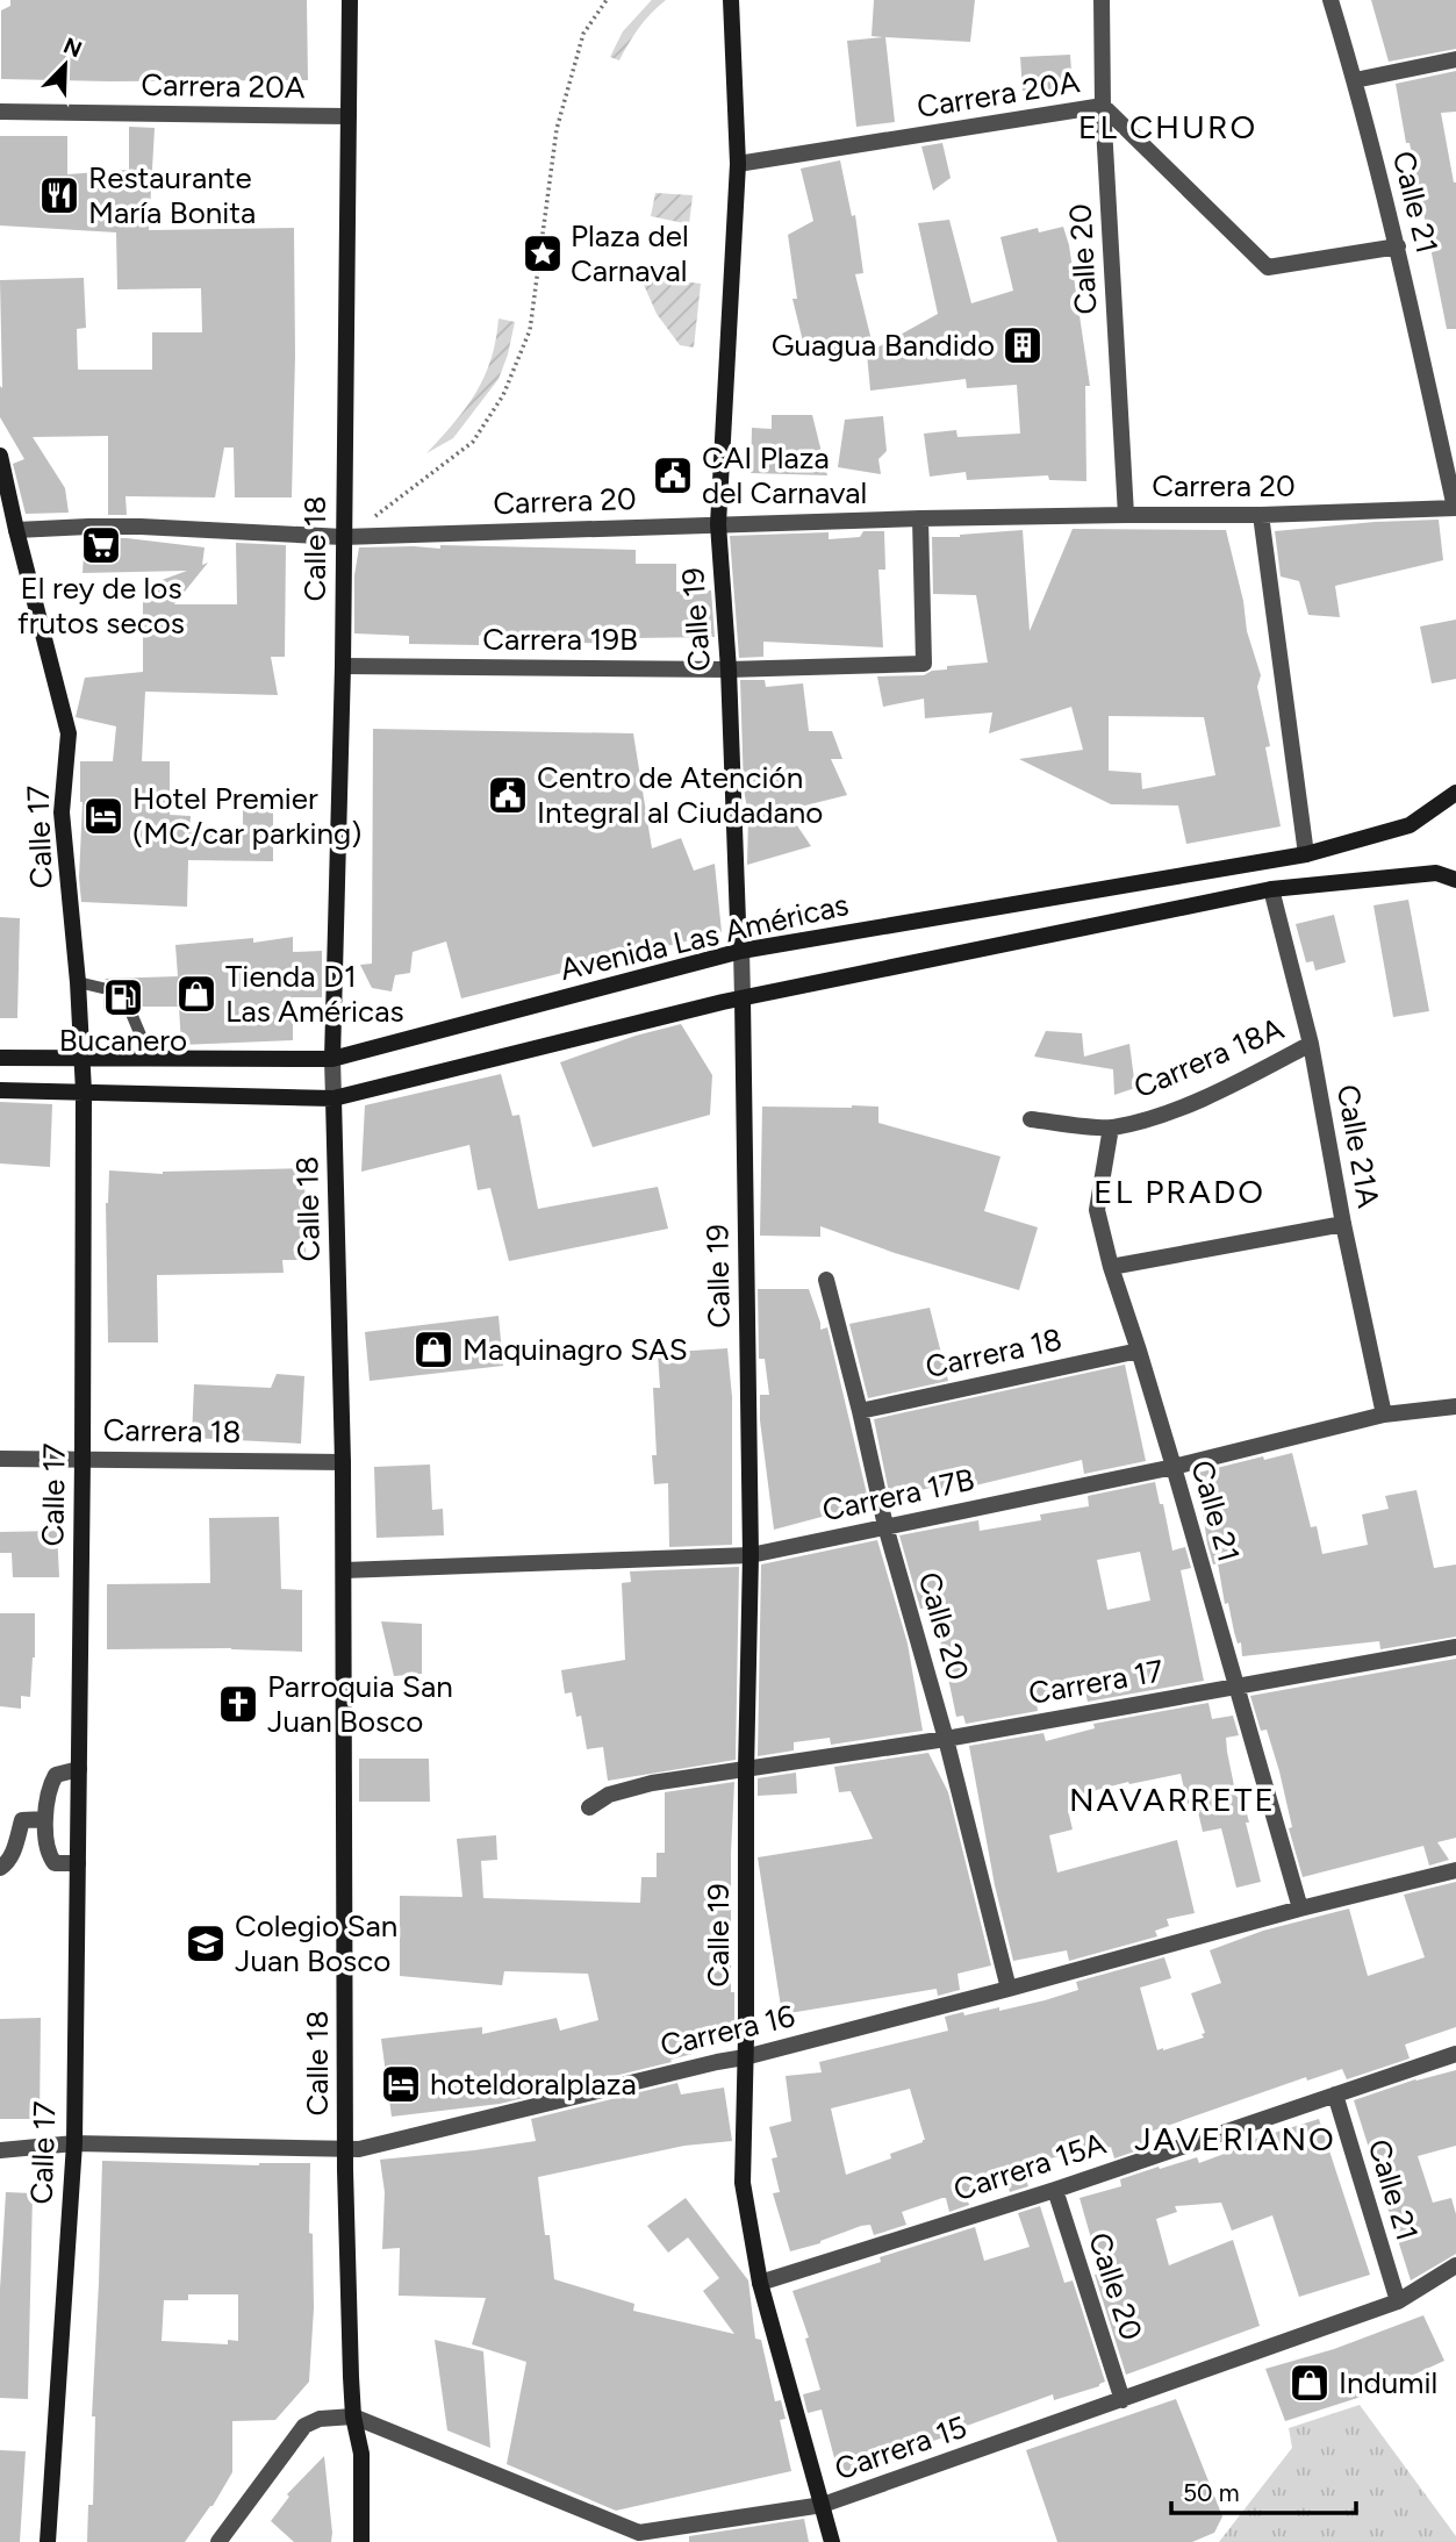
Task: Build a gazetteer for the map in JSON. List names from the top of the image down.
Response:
{
  "streets": {
    "street": [
      "Carrera 20A",
      "Calle 21",
      "Calle 20",
      "Carrera 20",
      "Calle 18",
      "Calle 19",
      "Carrera 19B",
      "Calle 17",
      "Avenida Las Américas",
      "Carrera 18A",
      "Calle 21A",
      "Carrera 18",
      "Carrera 17B",
      "Carrera 17",
      "Carrera 16",
      "Carrera 15A",
      "Carrera 15"
    ]
  },
  "crossings": [
    ["Carrera 20A", "Calle 21"],
    ["Carrera 20A", "Calle 20"],
    ["Carrera 20A", "Calle 18"],
    ["Carrera 20A", "Calle 19"],
    ["Calle 21", "Carrera 20"],
    ["Calle 21", "Carrera 18A"],
    ["Calle 21", "Carrera 18"],
    ["Calle 21", "Carrera 17B"],
    ["Calle 21", "Carrera 17"],
    ["Calle 21", "Carrera 16"],
    ["Calle 21", "Carrera 15A"],
    ["Calle 21", "Carrera 15"],
    ["Calle 20", "Carrera 20"],
    ["Calle 20", "Carrera 18"],
    ["Calle 20", "Carrera 17B"],
    ["Calle 20", "Carrera 17"],
    ["Calle 20", "Carrera 16"],
    ["Calle 20", "Carrera 15A"],
    ["Calle 20", "Carrera 15"],
    ["Carrera 20", "Calle 18"],
    ["Carrera 20", "Calle 19"],
    ["Carrera 20", "Carrera 19B"],
    ["Carrera 20", "Calle 17"],
    ["Calle 18", "Carrera 19B"],
    ["Calle 18", "Avenida Las Américas"],
    ["Calle 18", "Carrera 18"],
    ["Calle 18", "Carrera 17B"],
    ["Calle 18", "Carrera 16"],
    ["Calle 18", "Carrera 15"],
    ["Calle 19", "Carrera 19B"],
    ["Calle 19", "Avenida Las Américas"],
    ["Calle 19", "Carrera 17B"],
    ["Calle 19", "Carrera 17"],
    ["Calle 19", "Carrera 16"],
    ["Calle 19", "Carrera 15A"],
    ["Calle 19", "Carrera 15"],
    ["Calle 17", "Avenida Las Américas"],
    ["Calle 17", "Carrera 18"],
    ["Calle 17", "Carrera 16"],
    ["Carrera 18A", "Calle 21A"],
    ["Calle 21A", "Carrera 17B"]
  ],
  "districts": [
    "EL CHURO",
    "EL PRADO",
    "NAVARRETE",
    "JAVERIANO"
  ],
  "places": {
    "restaurant": ["Restaurante María Bonita"],
    "place": ["Plaza del Carnaval"],
    "building": ["Guagua Bandido"],
    "public building": ["CAI Plaza del Carnaval", "Centro de Atención Integral al Ciudadano"],
    "supermarket": ["El rey de los frutos secos"],
    "hotel": ["Hotel Premier (MC/car parking)", "hoteldoralplaza"],
    "shop": ["Tienda D1 Las Américas", "Maquinagro SAS", "Indumil"],
    "fuel station": ["Bucanero"],
    "church": ["Parroquia San Juan Bosco"],
    "school or university": ["Colegio San Juan Bosco"]
  },
  "scale_bar": "50 m",
  "north": "top right"
}
